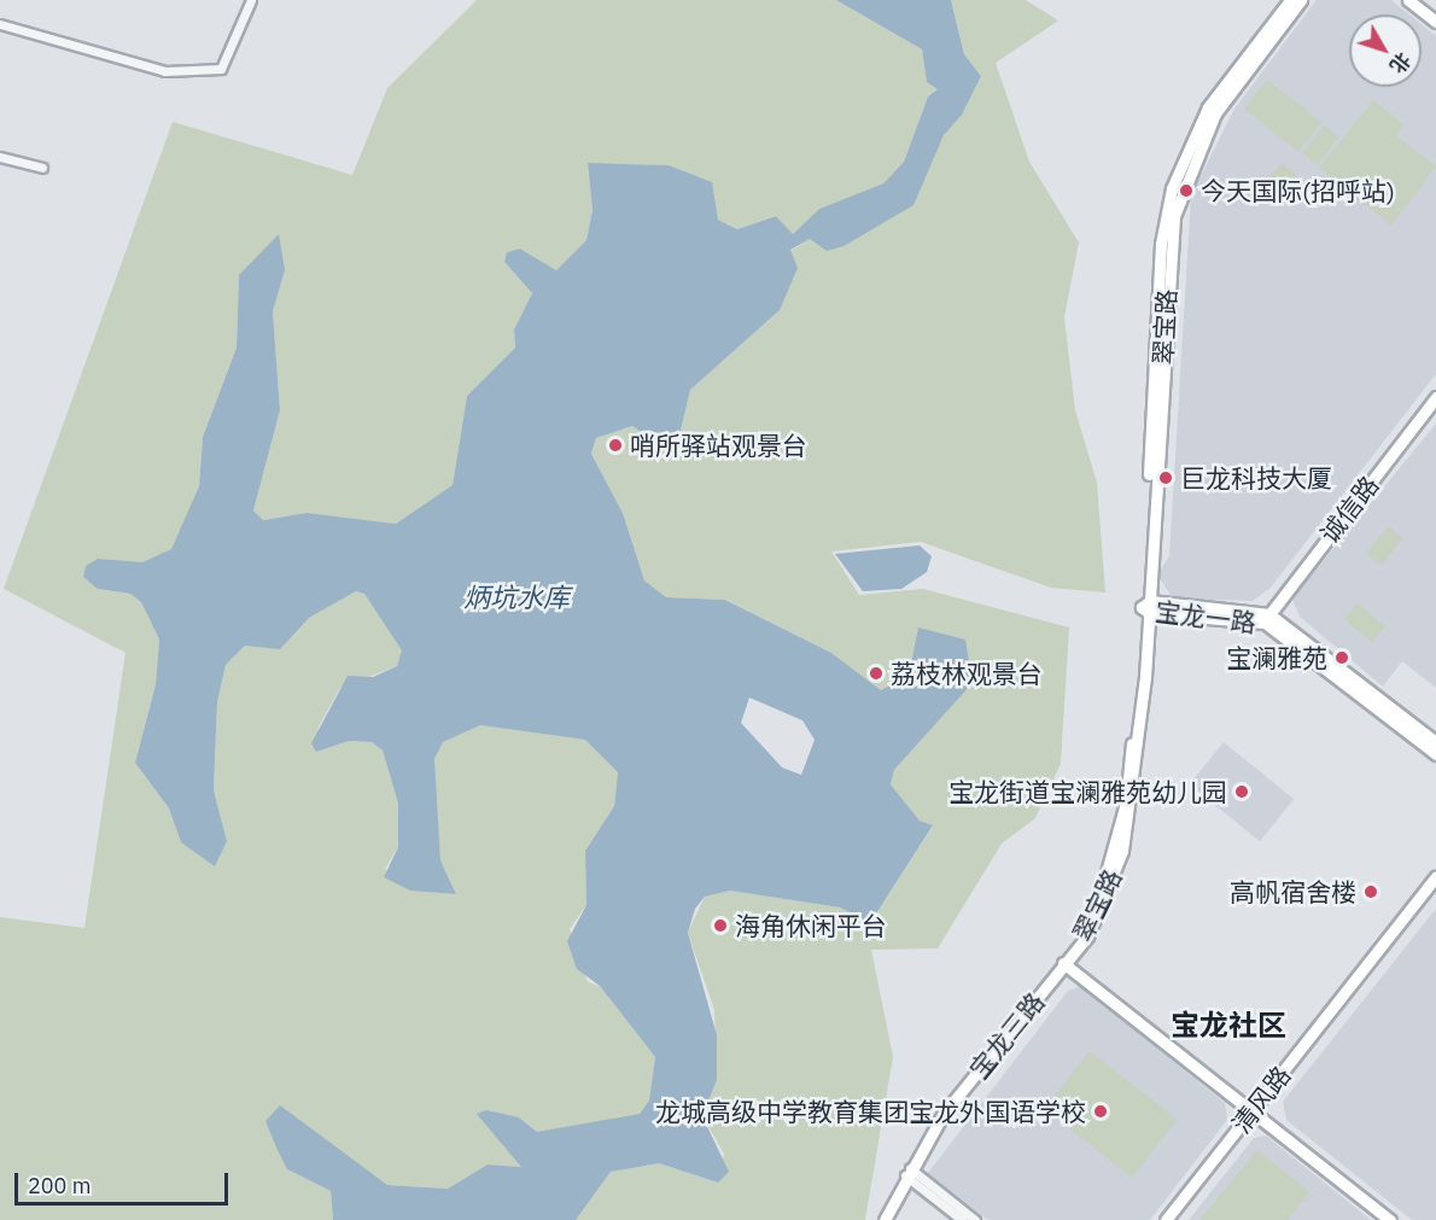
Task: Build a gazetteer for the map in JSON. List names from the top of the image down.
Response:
{
  "streets": {
    "street": [
      "翠宝路",
      "诚信路",
      "宝龙一路",
      "宝龙三路",
      "清风路"
    ]
  },
  "crossings": [
    ["翠宝路", "宝龙一路"],
    ["翠宝路", "宝龙三路"],
    ["诚信路", "宝龙一路"]
  ],
  "districts": ["宝龙社区"],
  "water": ["炳坑水库"],
  "places": [
    "今天国际(招呼站)",
    "哨所驿站观景台",
    "巨龙科技大厦",
    "宝澜雅苑",
    "荔枝林观景台",
    "宝龙街道宝澜雅苑幼儿园",
    "高帆宿舍楼",
    "海角休闲平台",
    "龙城高级中学教育集团宝龙外国语学校"
  ],
  "scale_bar": "200 m",
  "north": "bottom right"
}
